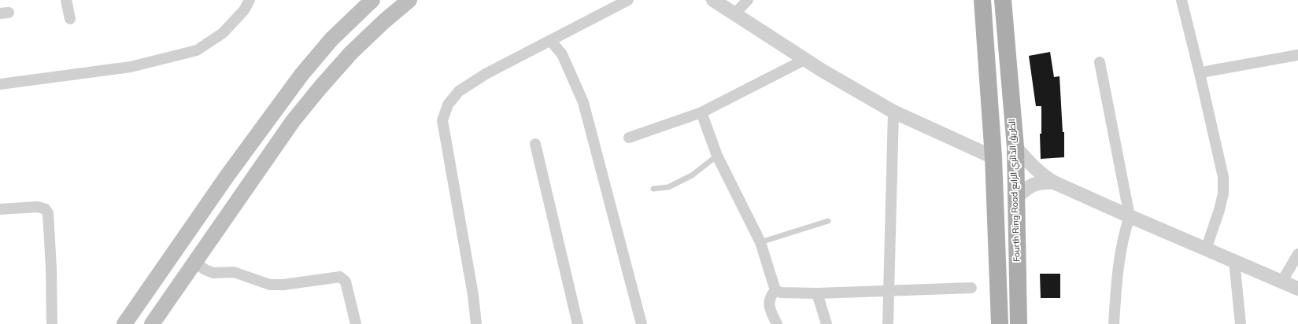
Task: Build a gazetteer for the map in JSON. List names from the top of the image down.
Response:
{
  "streets": {
    "main road": ["Fourth Ring Road الطريق الدائري الرابع"]
  }
}
